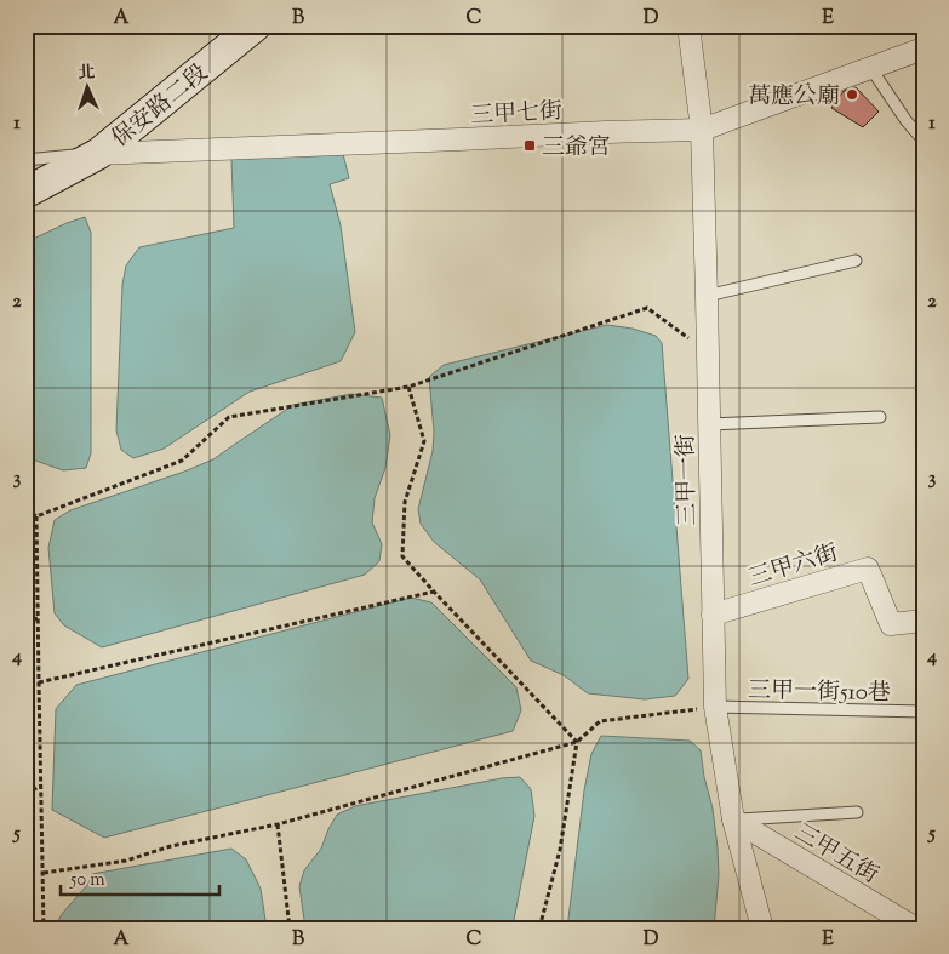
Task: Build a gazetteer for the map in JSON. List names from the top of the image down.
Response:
{
  "streets": {
    "street": [
      "保安路二段",
      "三甲七街",
      "三甲一街",
      "三甲六街",
      "三甲五街"
    ],
    "lane": ["三甲一街510巷"]
  },
  "crossings": [
    ["保安路二段", "三甲七街"],
    ["三甲七街", "三甲一街"],
    ["三甲一街", "三甲六街"],
    ["三甲一街", "三甲一街510巷"],
    ["三甲一街", "三甲五街"]
  ],
  "places": {
    "other": ["萬應公廟"],
    "transit": ["三爺宮"]
  },
  "scale_bar": "50 m",
  "north": "top",
  "grid": {
    "columns": [
      "A",
      "B",
      "C",
      "D",
      "E"
    ],
    "rows": [
      "1",
      "2",
      "3",
      "4",
      "5"
    ]
  }
}
